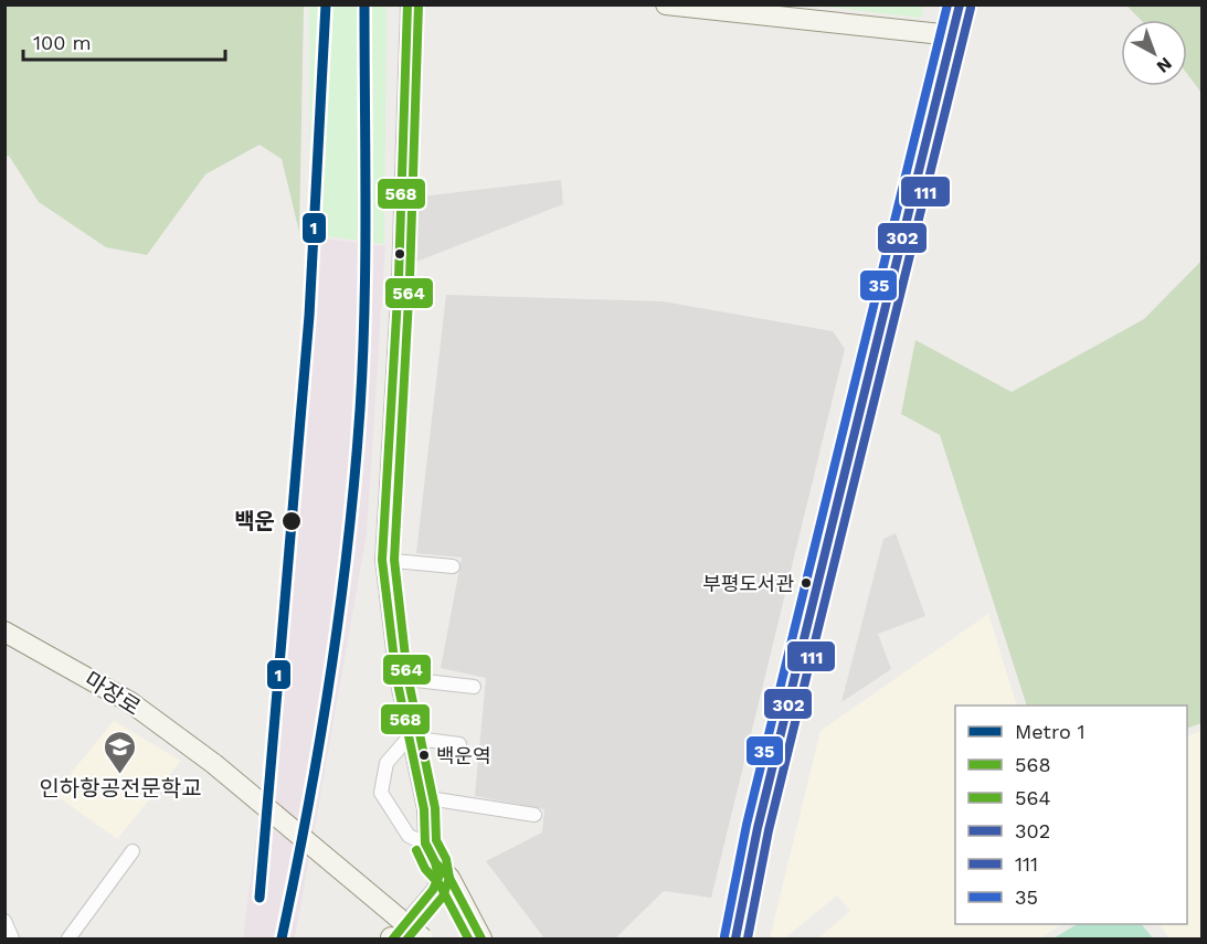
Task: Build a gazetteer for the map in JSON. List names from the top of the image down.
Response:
{
  "streets": {
    "main road": ["마장로"]
  },
  "places": {
    "other": ["백운", "부평도서관", "백운역"],
    "school or university": ["인하항공전문학교"]
  },
  "lines": [
    "metro line 1",
    "transit line 568",
    "transit line 564",
    "transit line 302",
    "transit line 35",
    "transit line 111"
  ],
  "legend": [
    "Metro 1",
    "568",
    "564",
    "302",
    "111",
    "35"
  ],
  "scale_bar": "100 m",
  "north": "bottom right"
}
